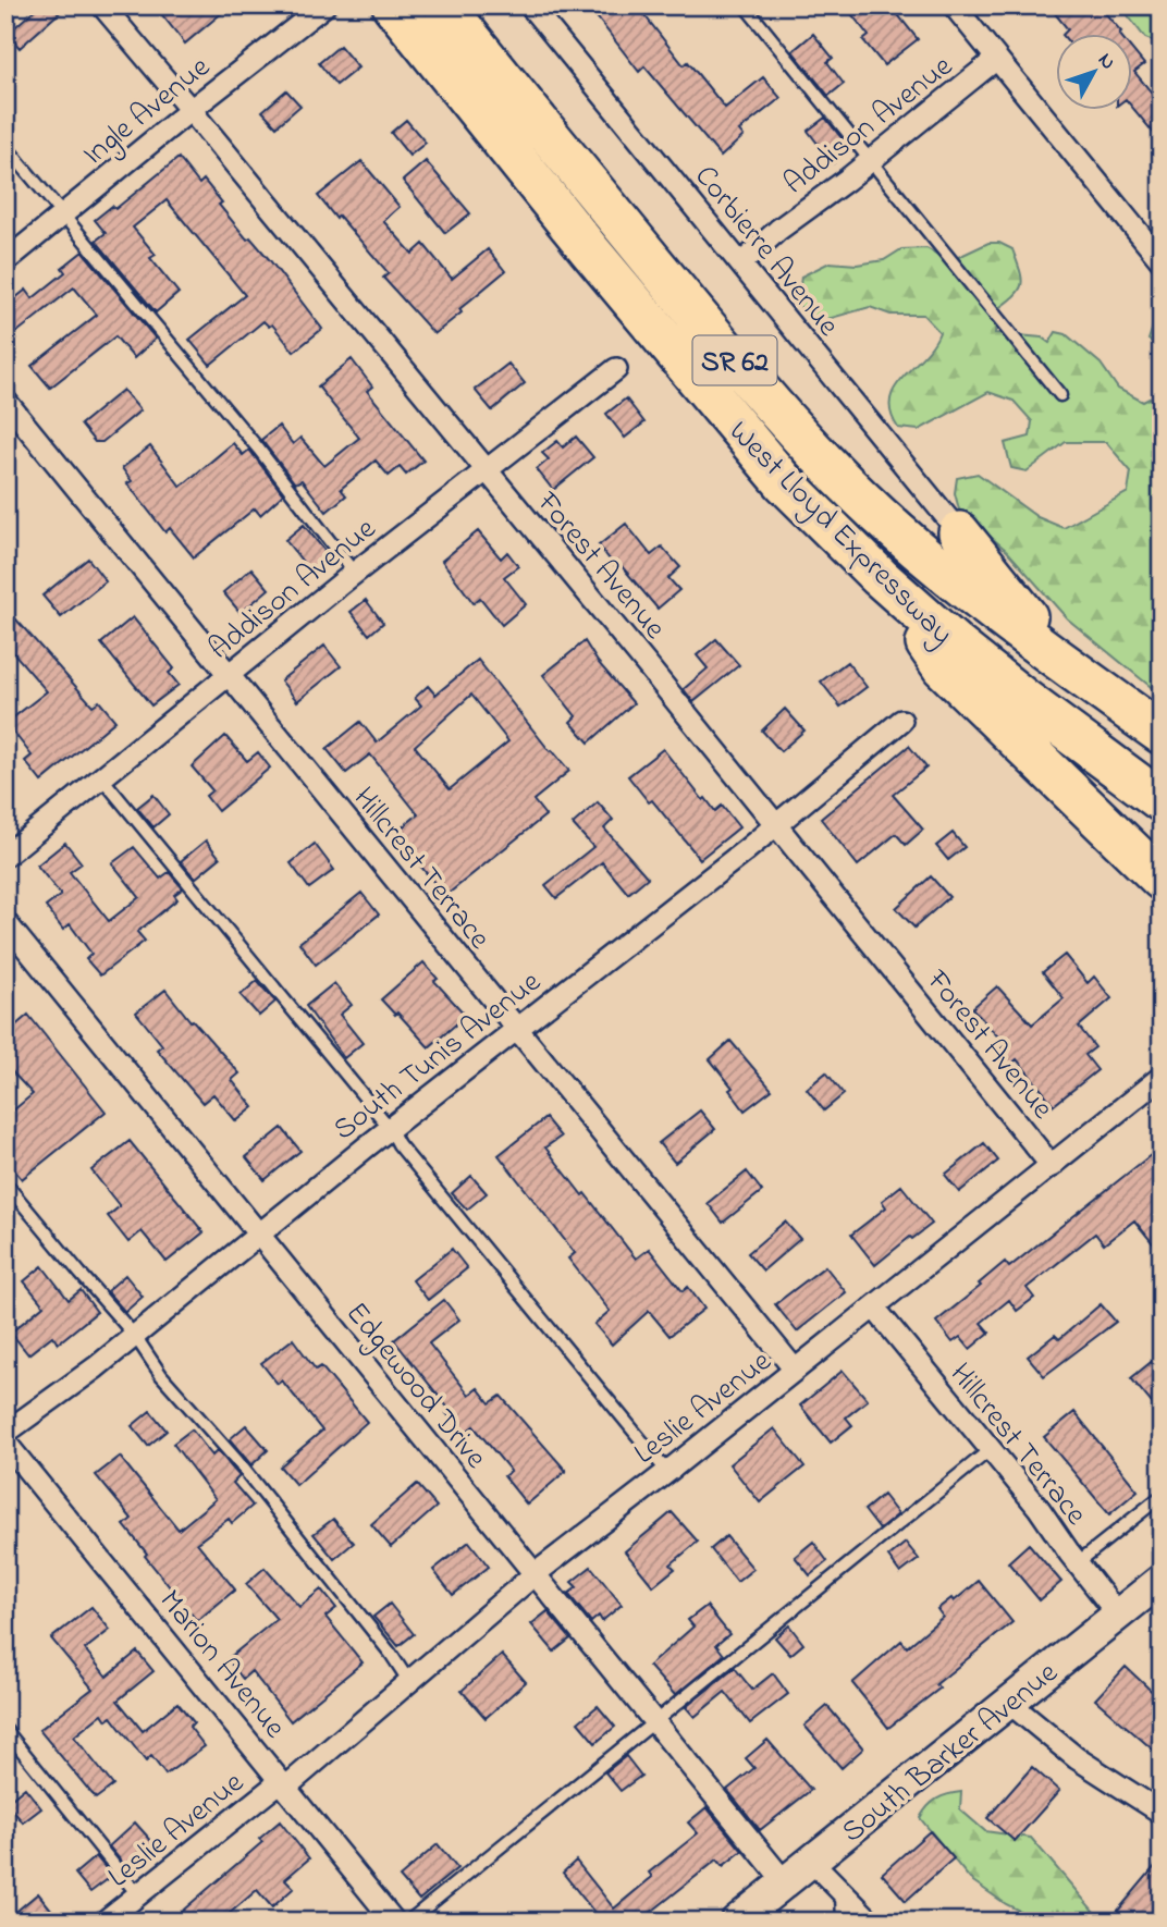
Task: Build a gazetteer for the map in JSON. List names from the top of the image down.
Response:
{
  "streets": {
    "highway": ["SR 62", "West Lloyd Expressway"],
    "main road": ["South Barker Avenue"],
    "street": [
      "Ingle Avenue",
      "Addison Avenue",
      "Corbierre Avenue",
      "Forest Avenue",
      "Hillcrest Terrace",
      "South Tunis Avenue",
      "Edgewood Drive",
      "Leslie Avenue",
      "Marion Avenue"
    ]
  },
  "crossings": [
    ["Ingle Avenue", "Forest Avenue"],
    ["Addison Avenue", "Corbierre Avenue"],
    ["Addison Avenue", "Forest Avenue"],
    ["Addison Avenue", "Hillcrest Terrace"],
    ["Forest Avenue", "South Tunis Avenue"],
    ["Forest Avenue", "Leslie Avenue"],
    ["Hillcrest Terrace", "South Tunis Avenue"],
    ["Hillcrest Terrace", "Leslie Avenue"],
    ["Hillcrest Terrace", "South Barker Avenue"],
    ["South Tunis Avenue", "Edgewood Drive"],
    ["Edgewood Drive", "Leslie Avenue"],
    ["Edgewood Drive", "South Barker Avenue"],
    ["Leslie Avenue", "Marion Avenue"]
  ],
  "north": "top right"
}
